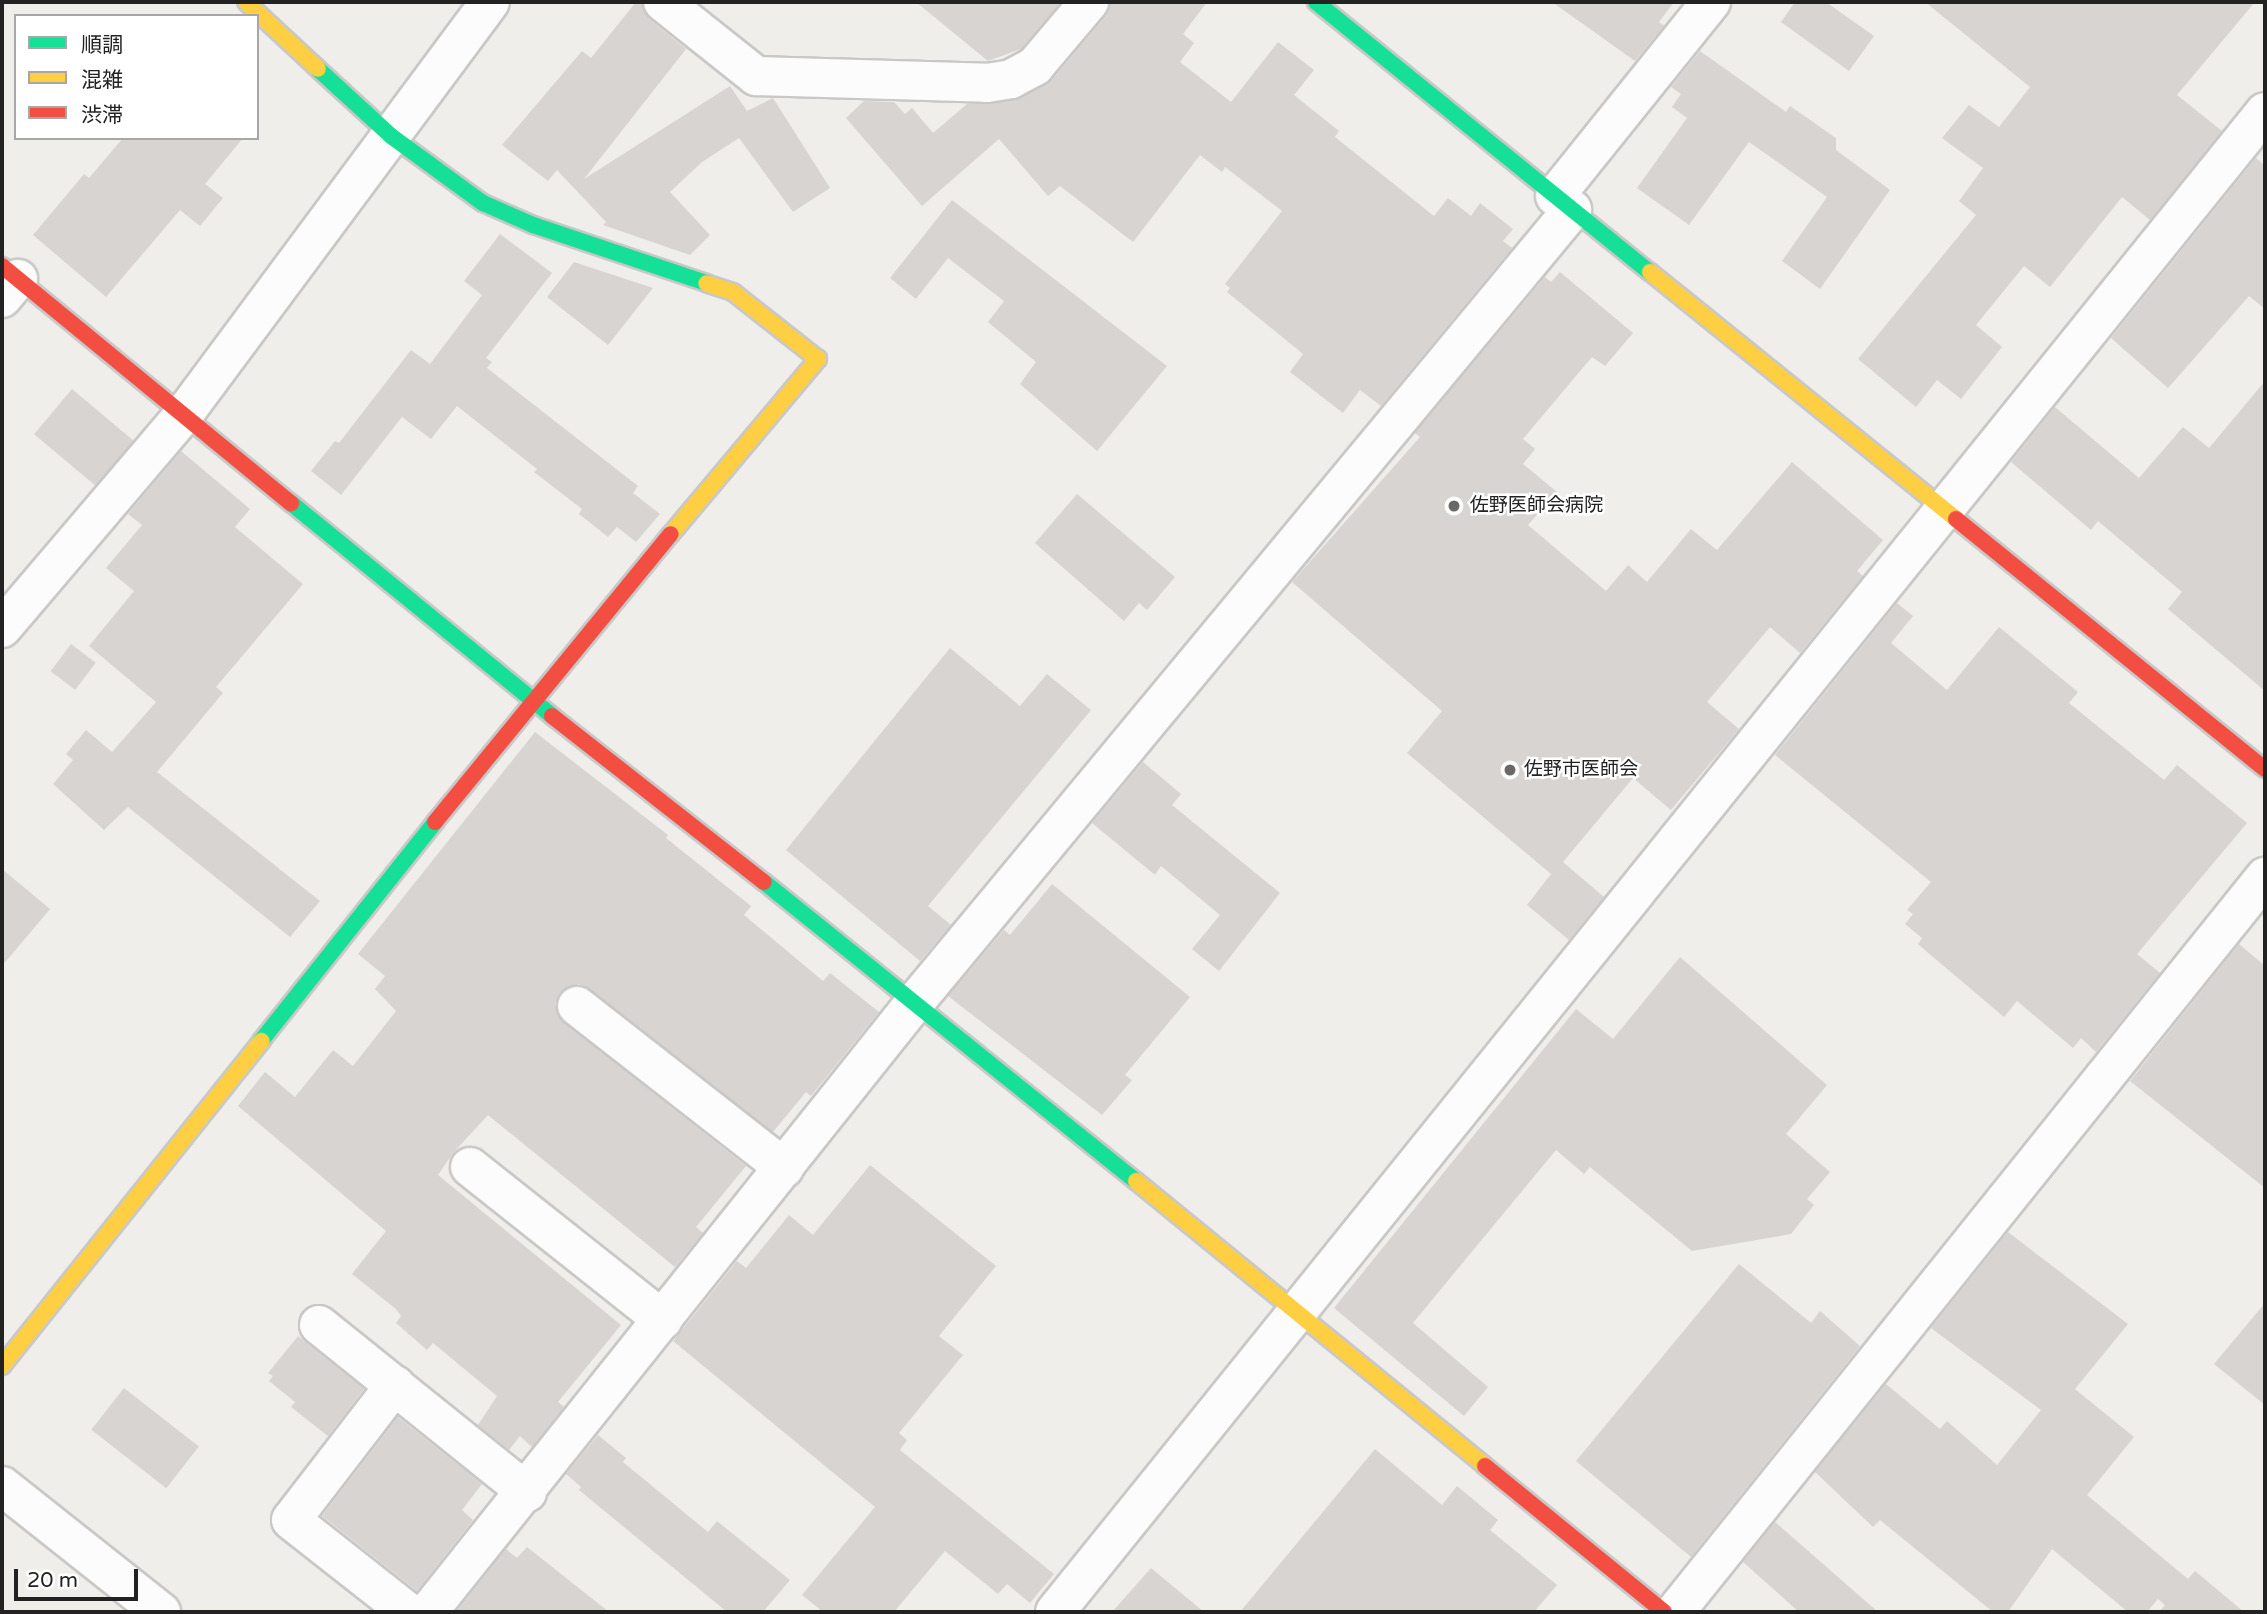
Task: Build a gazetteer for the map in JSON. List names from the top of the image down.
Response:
{
  "places": ["佐野医師会病院", "佐野市医師会"],
  "legend": ["順調", "混雑", "渋滞"],
  "scale_bar": "20 m"
}
